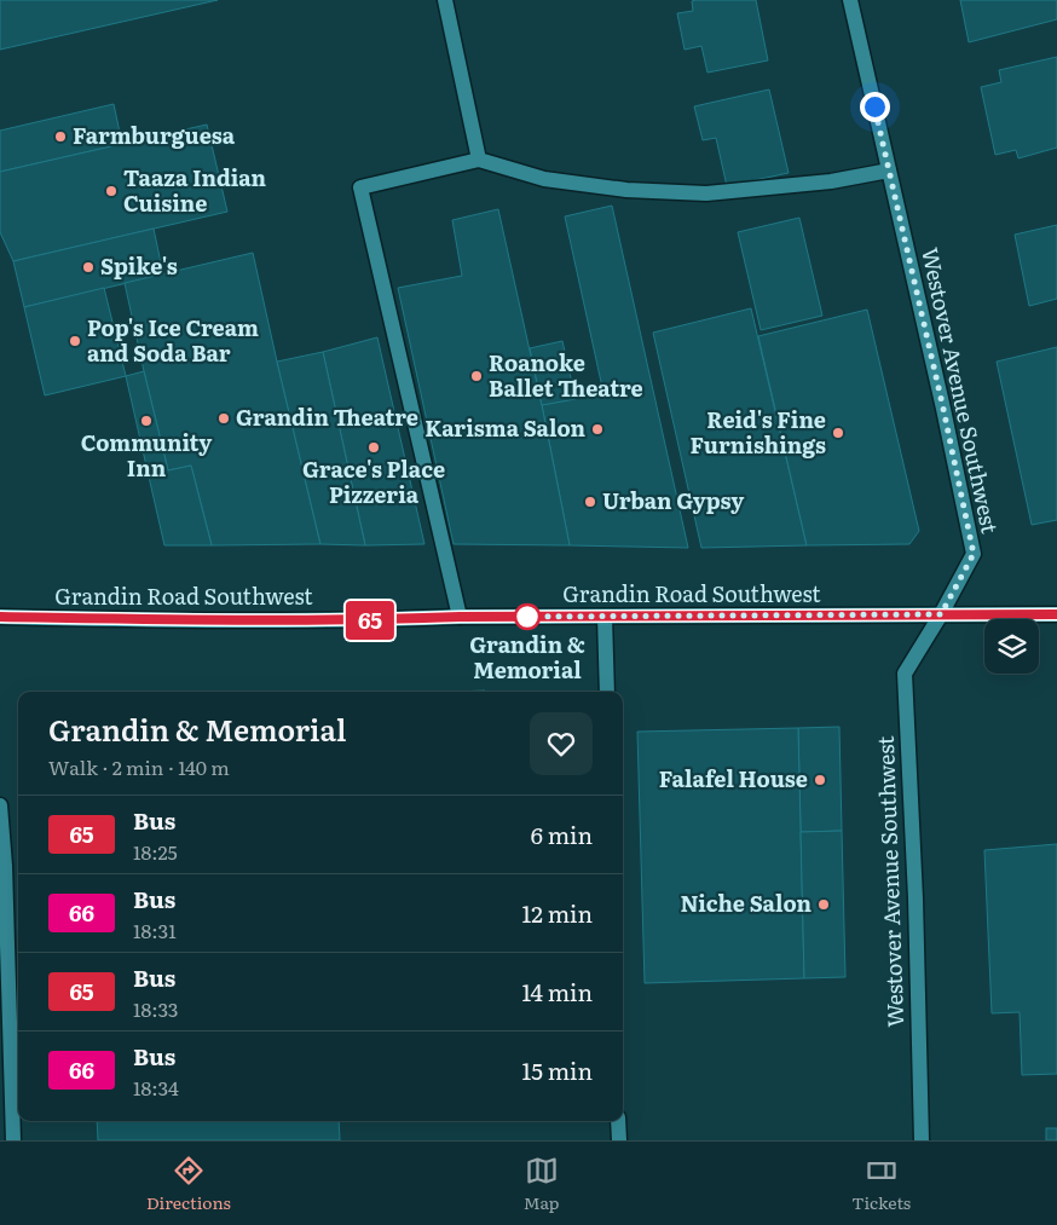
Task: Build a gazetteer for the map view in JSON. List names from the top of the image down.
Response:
{
  "streets": {
    "main road": ["Grandin Road Southwest"],
    "street": ["Westover Avenue Southwest"]
  },
  "crossings": [
    ["Westover Avenue Southwest", "Grandin Road Southwest"]
  ],
  "places": [
    "Farmburguesa",
    "Taaza Indian Cuisine",
    "Spike's",
    "Pop's Ice Cream and Soda Bar",
    "Roanoke Ballet Theatre",
    "Grandin Theatre",
    "Community Inn",
    "Karisma Salon",
    "Reid's Fine Furnishings",
    "Grace's Place Pizzeria",
    "Urban Gypsy",
    "Grandin & Memorial",
    "Falafel House",
    "Niche Salon"
  ],
  "lines": ["bus line 65"],
  "page": {
    "on_map": "65",
    "heading": ["Grandin & Memorial", "Walk · 2 min · 140 m"],
    "list": [
      {
        "mark": "65",
        "name": "Bus",
        "note": "18:25",
        "value": "6 min"
      },
      {
        "mark": "66",
        "name": "Bus",
        "note": "18:31",
        "value": "12 min"
      },
      {
        "mark": "65",
        "name": "Bus",
        "note": "18:33",
        "value": "14 min"
      },
      {
        "mark": "66",
        "name": "Bus",
        "note": "18:34",
        "value": "15 min"
      }
    ],
    "tabs": ["Directions", "Map", "Tickets"]
  }
}
